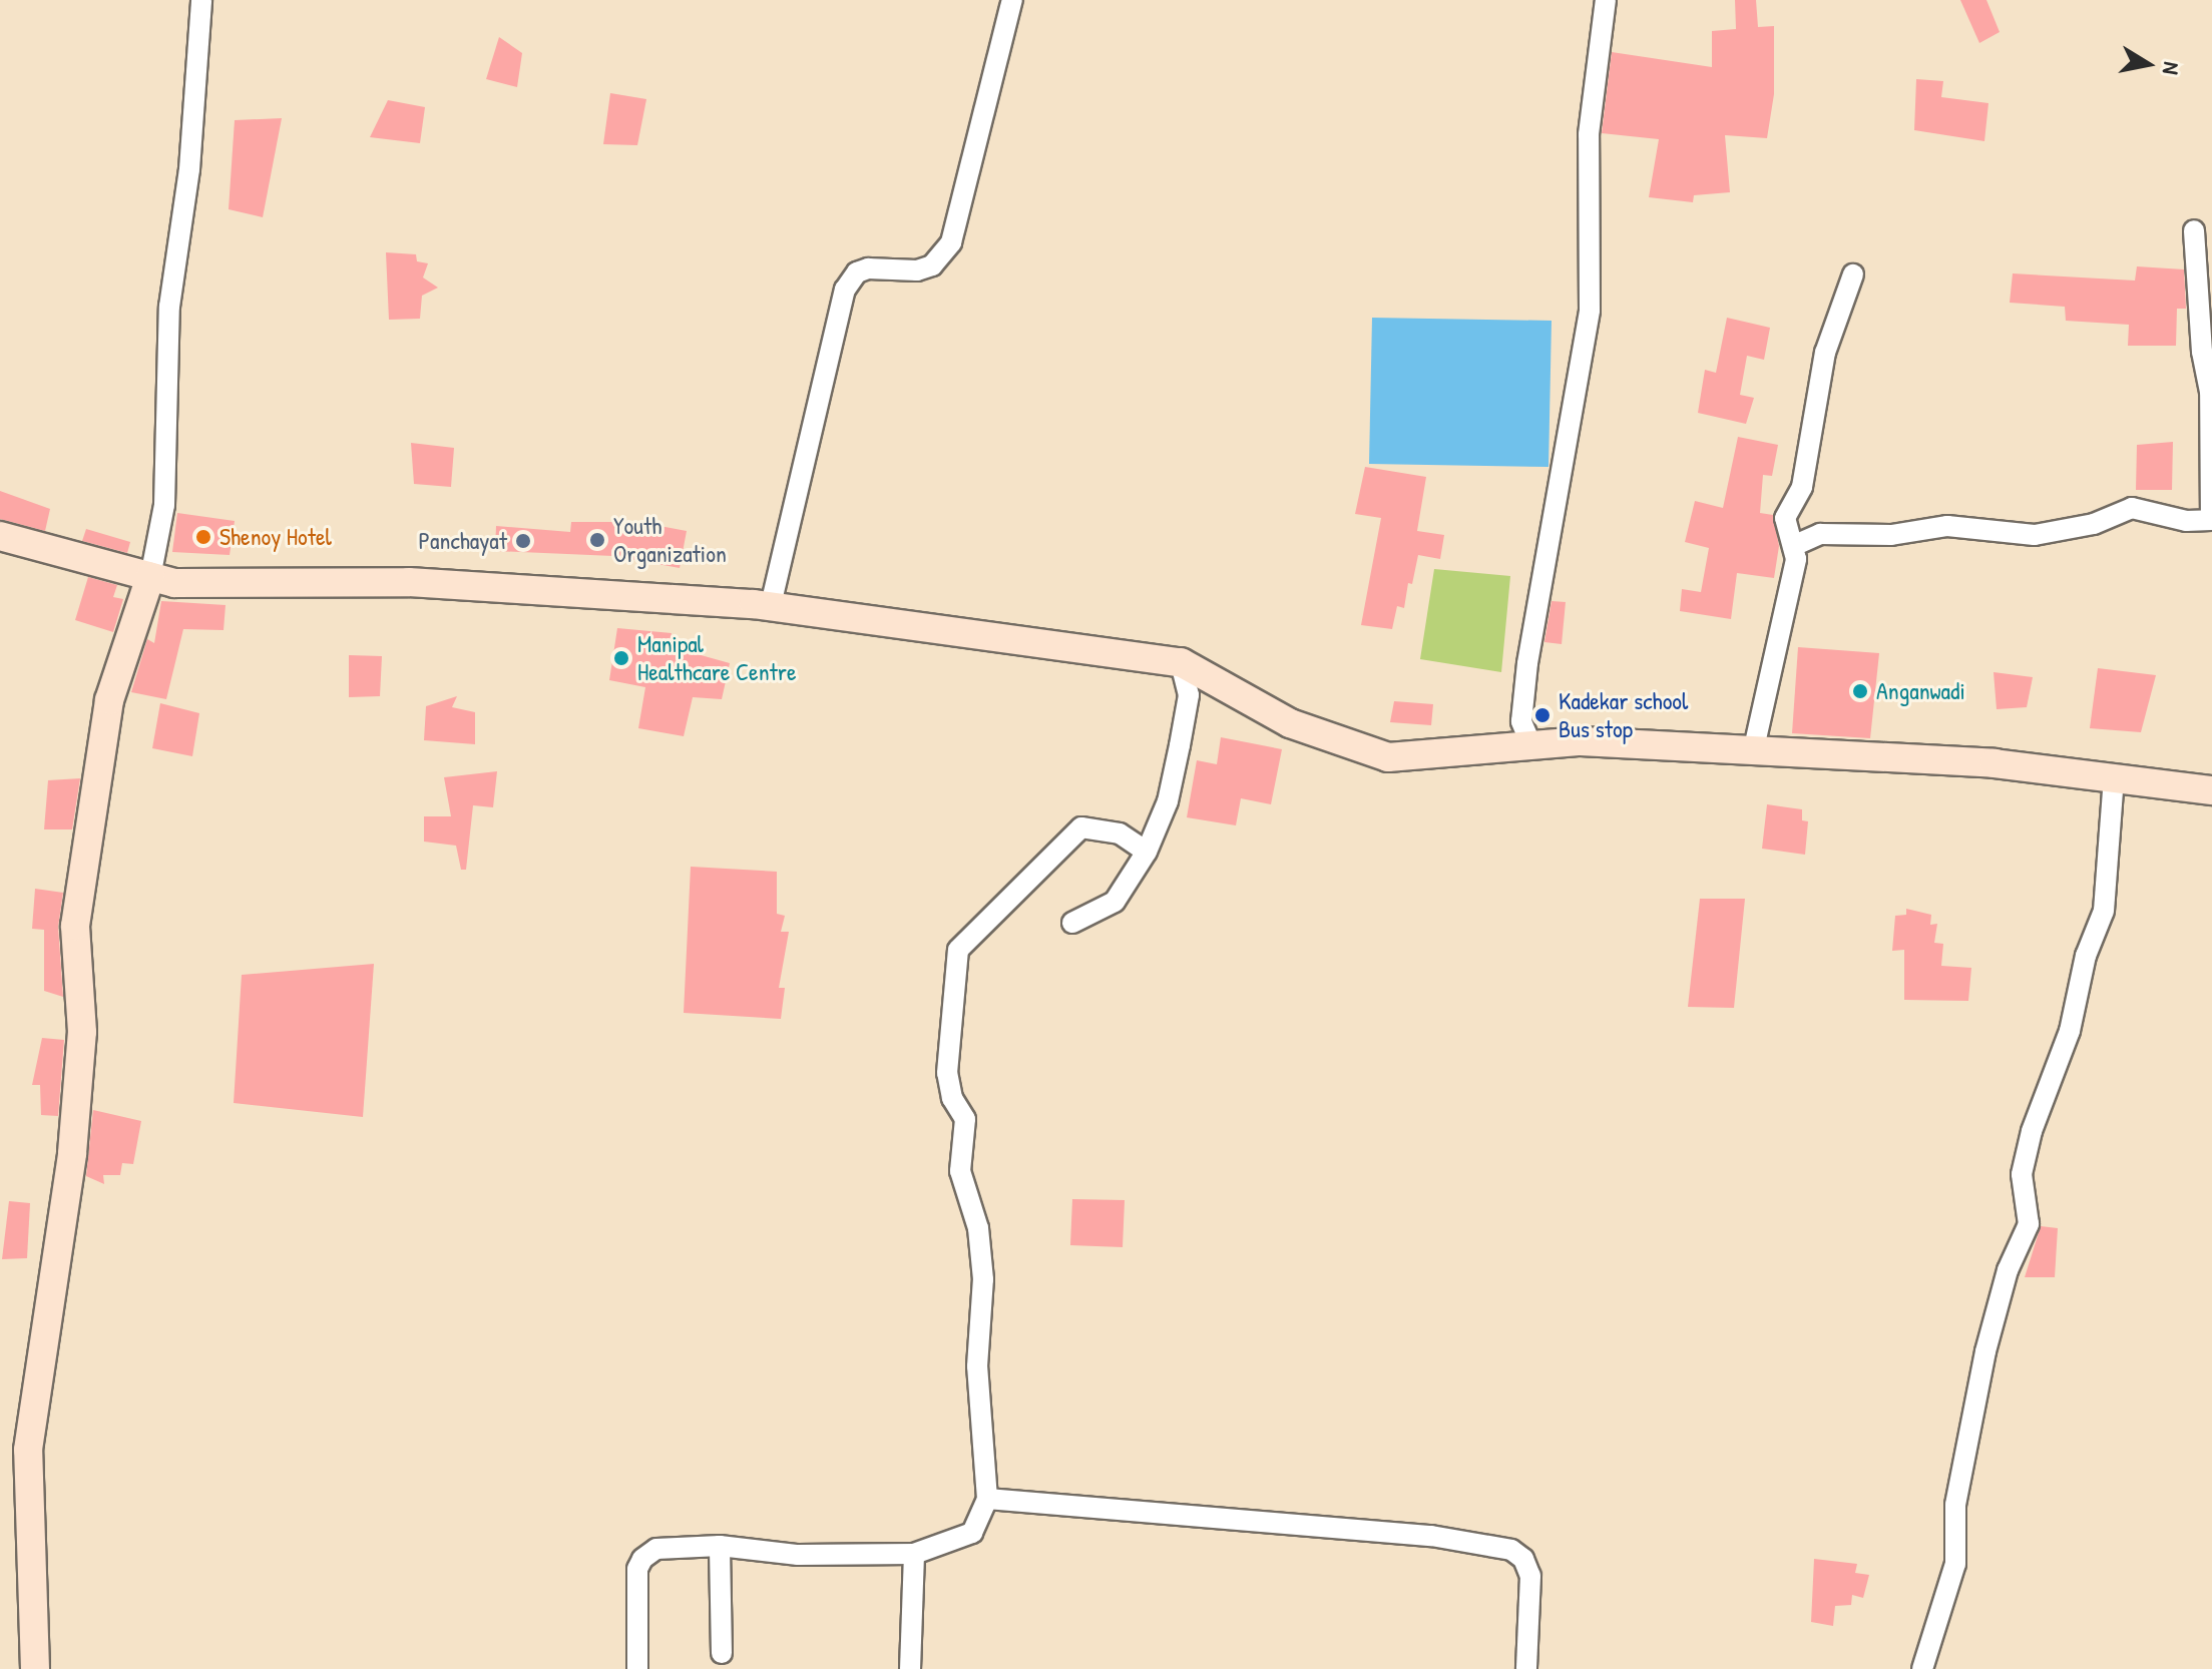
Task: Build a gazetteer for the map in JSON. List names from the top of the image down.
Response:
{
  "places": [
    "Shenoy Hotel",
    "Youth Organization",
    "Panchayat",
    "Manipal Healthcare Centre",
    "Anganwadi",
    "Kadekar school Bus stop"
  ],
  "north": "right"
}
